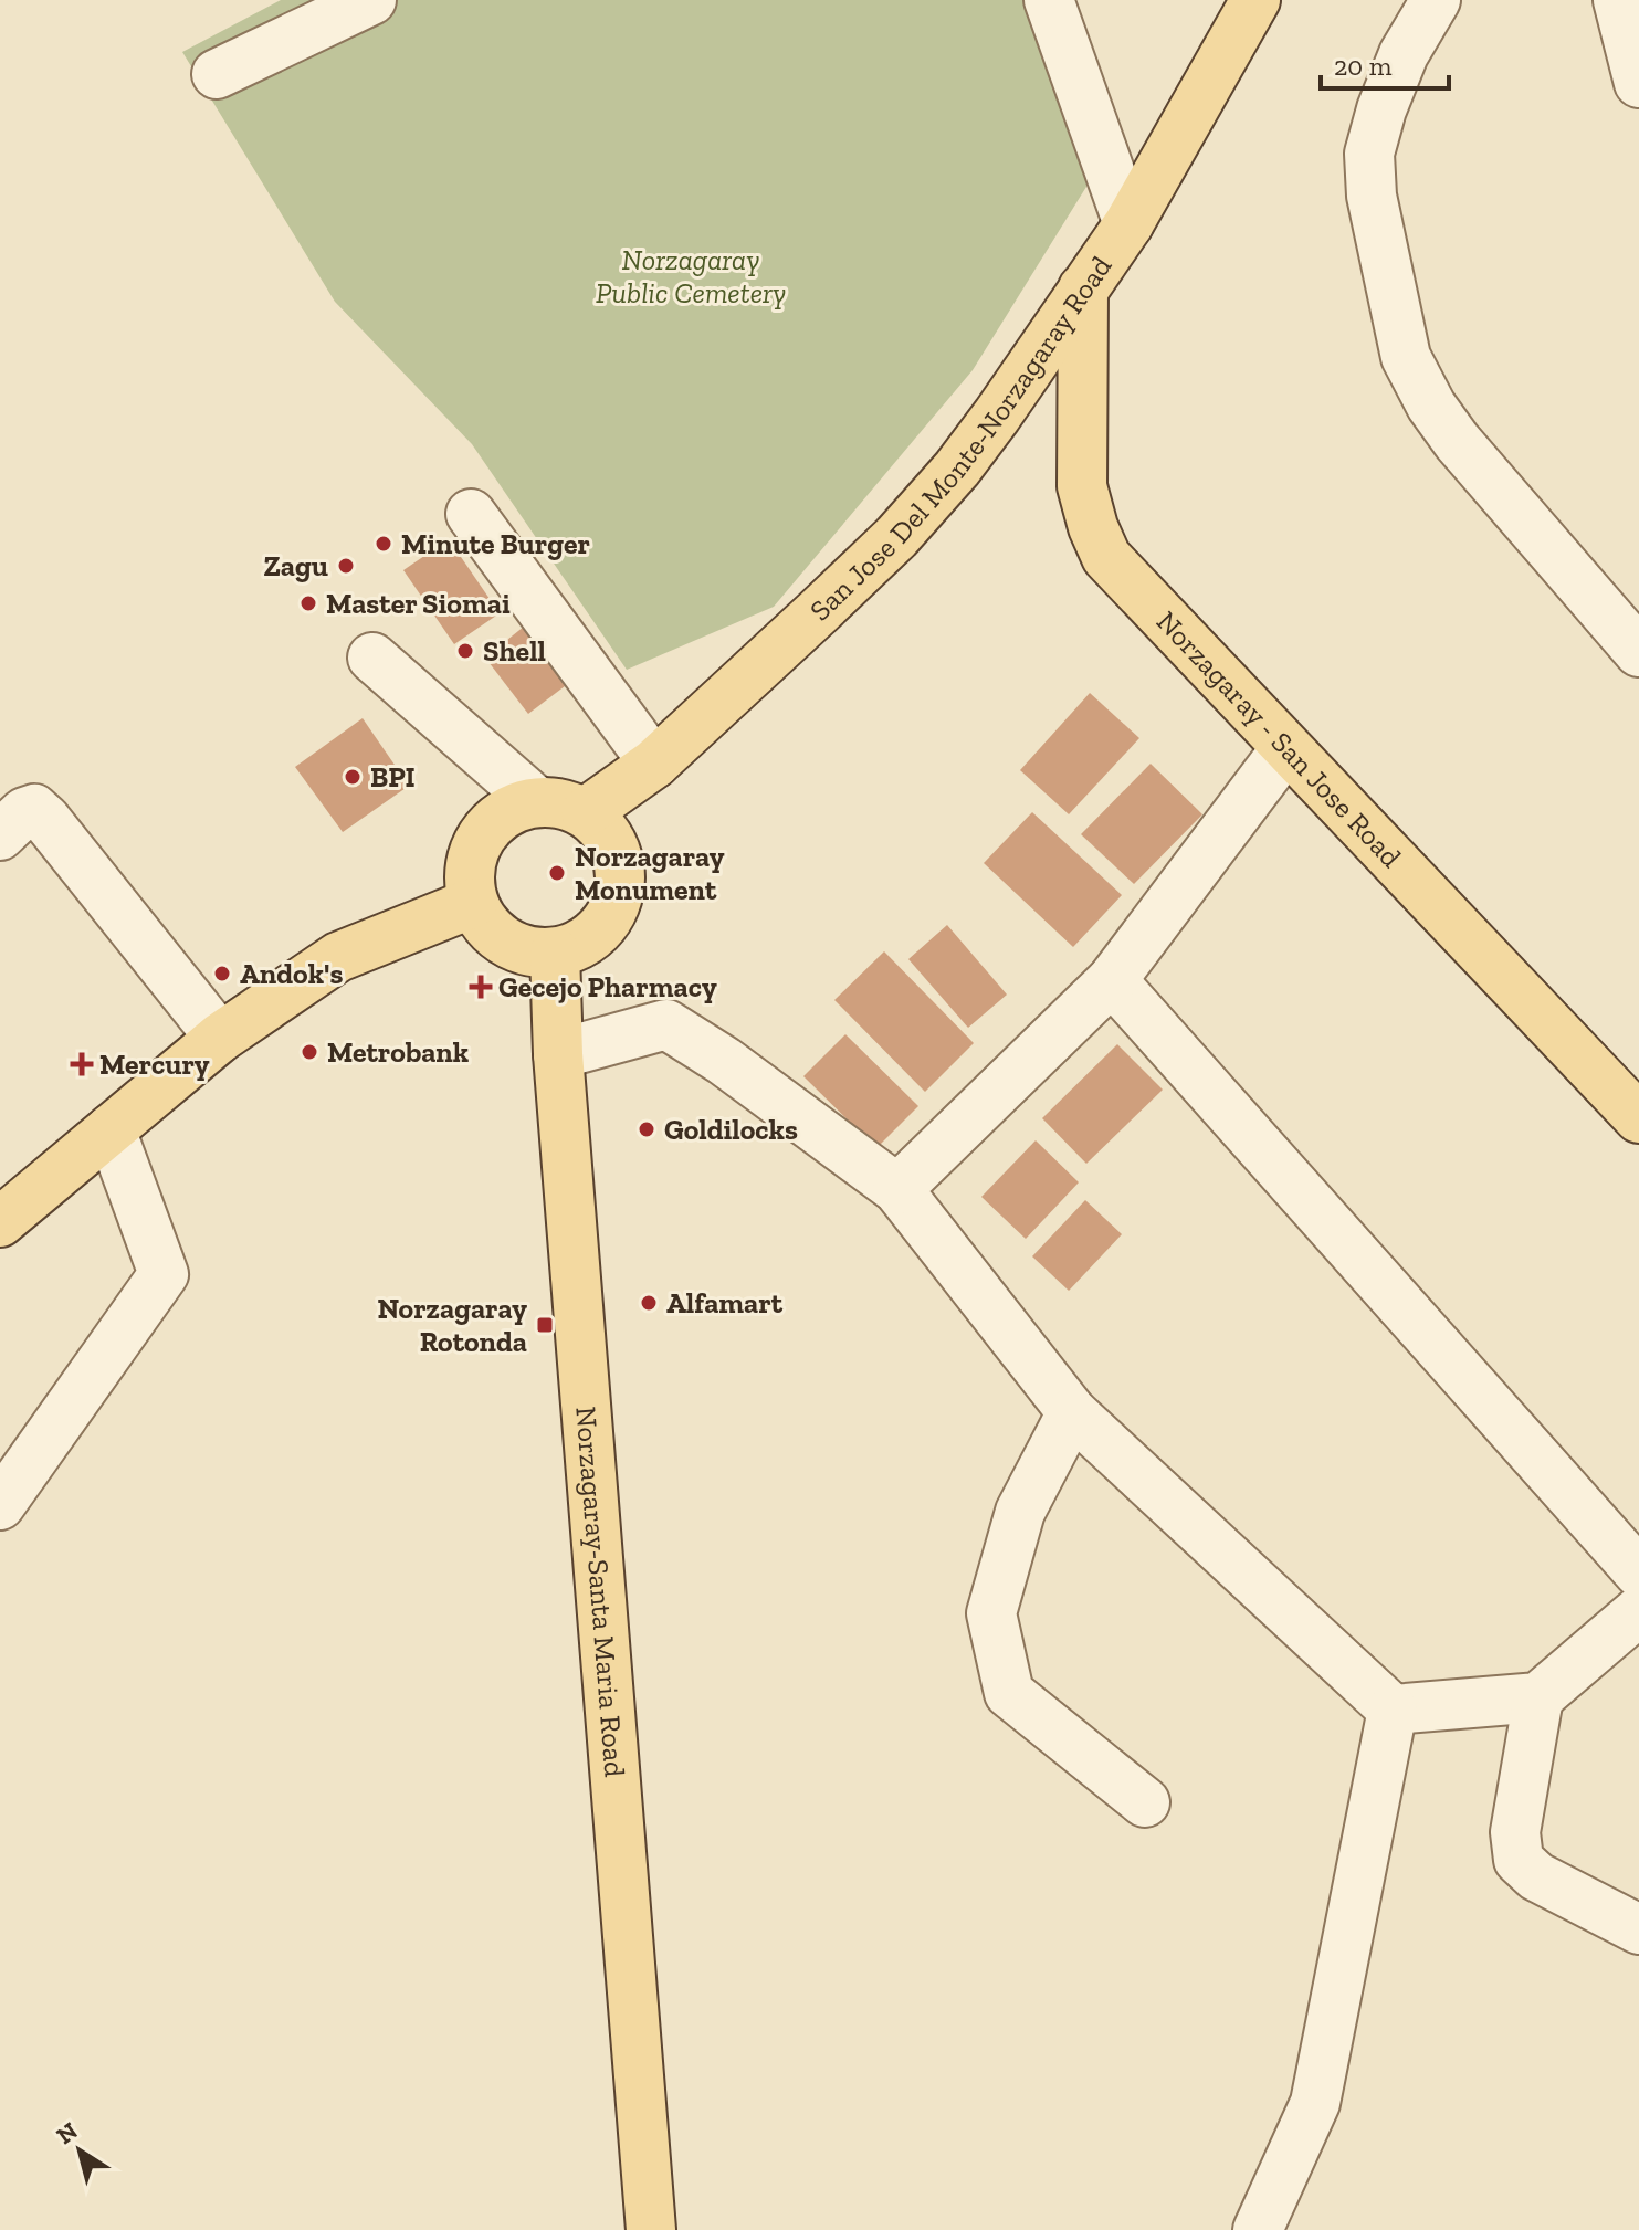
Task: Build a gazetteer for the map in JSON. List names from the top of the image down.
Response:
{
  "streets": {
    "main road": ["San Jose Del Monte-Norzagaray Road", "Norzagaray - San Jose Road", "Norzagaray-Santa Maria Road"]
  },
  "crossings": [
    ["San Jose Del Monte-Norzagaray Road", "Norzagaray - San Jose Road"],
    ["San Jose Del Monte-Norzagaray Road", "Norzagaray-Santa Maria Road"]
  ],
  "parks": ["Norzagaray Public Cemetery"],
  "places": {
    "other": [
      "Minute Burger",
      "Zagu",
      "Master Siomai",
      "Shell",
      "BPI",
      "Norzagaray Monument",
      "Andok's",
      "Metrobank",
      "Goldilocks",
      "Alfamart"
    ],
    "health": ["Gecejo Pharmacy", "Mercury"],
    "transit": ["Norzagaray Rotonda"]
  },
  "scale_bar": "20 m",
  "north": "top left"
}
